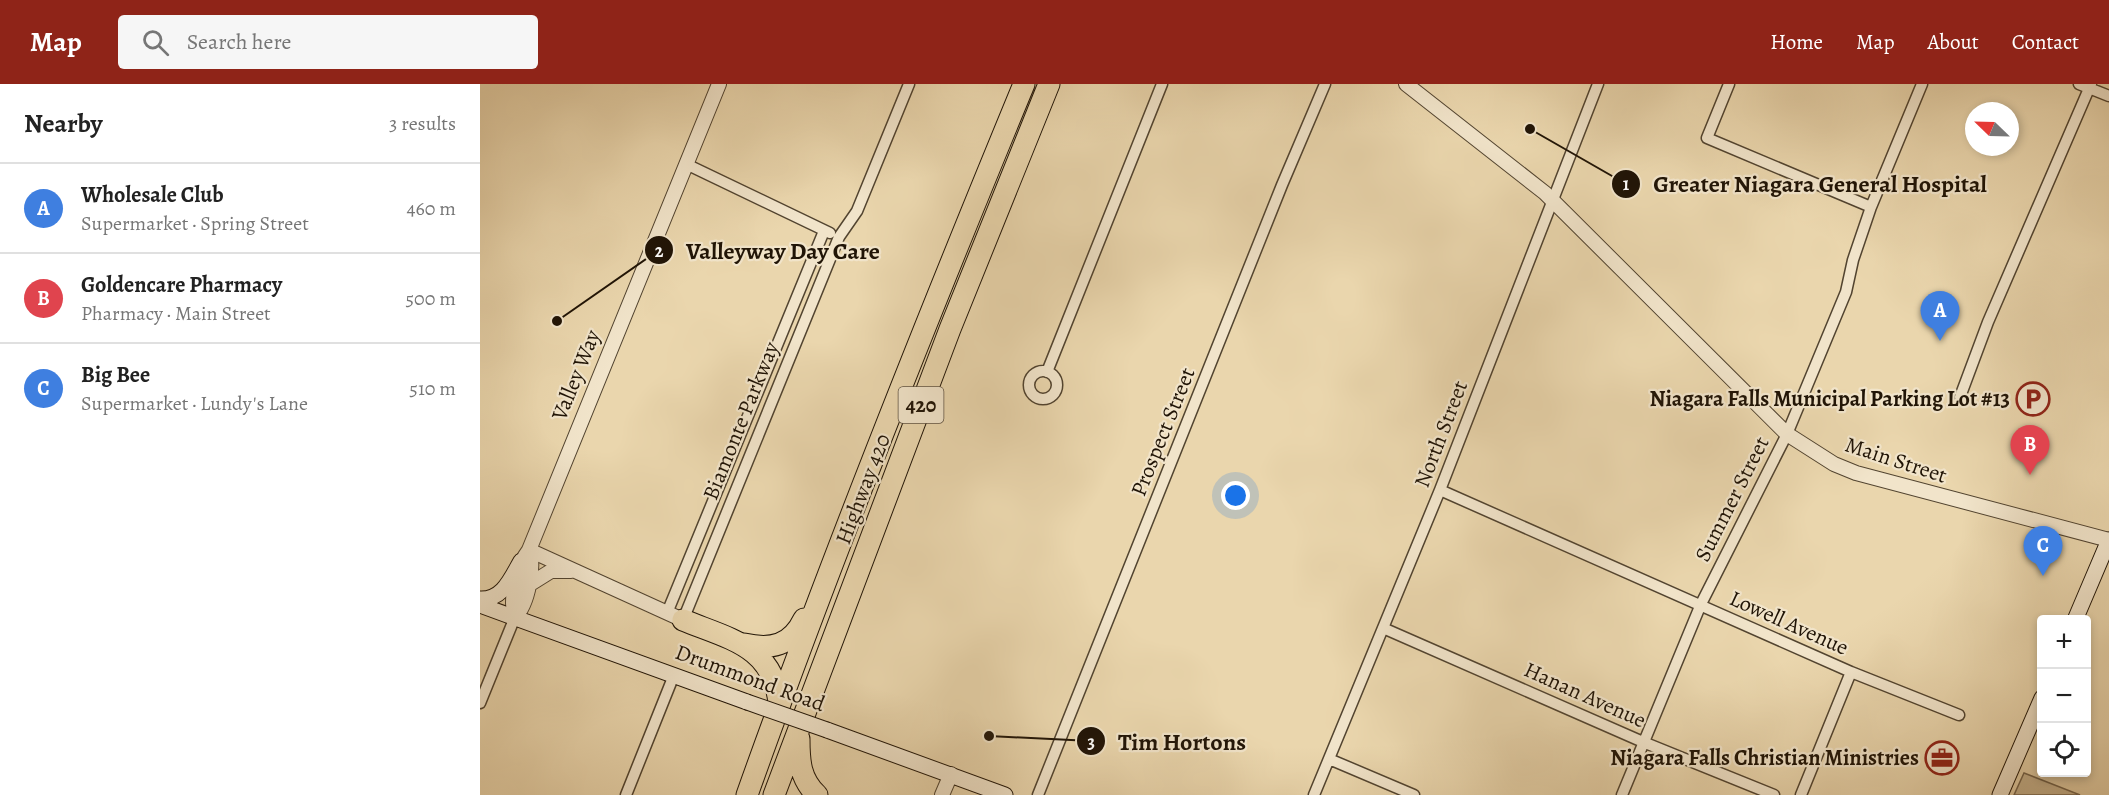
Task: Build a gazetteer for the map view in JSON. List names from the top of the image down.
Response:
{
  "streets": {
    "highway": ["420", "Highway 420"],
    "main road": ["Drummond Road"],
    "street": [
      "Valley Way",
      "Biamonte Parkway",
      "Prospect Street",
      "North Street",
      "Main Street",
      "Summer Street",
      "Lowell Avenue",
      "Hanan Avenue"
    ]
  },
  "crossings": [
    ["Valley Way", "Drummond Road"],
    ["North Street", "Main Street"],
    ["North Street", "Lowell Avenue"],
    ["North Street", "Hanan Avenue"],
    ["Main Street", "Summer Street"],
    ["Summer Street", "Lowell Avenue"],
    ["Summer Street", "Hanan Avenue"]
  ],
  "places": {
    "other": ["Greater Niagara General Hospital", "Valleyway Day Care", "Tim Hortons"],
    "parking": ["Niagara Falls Municipal Parking Lot #13"],
    "office": ["Niagara Falls Christian Ministries"]
  },
  "north": "top left",
  "page": {
    "header": "Map",
    "search": "Search here",
    "nav": [
      "Home",
      "Map",
      "About",
      "Contact"
    ],
    "heading": ["Nearby", "3 results"],
    "list": [
      {
        "mark": "A",
        "name": "Wholesale Club",
        "note": "Supermarket · Spring Street",
        "value": "460 m"
      },
      {
        "mark": "B",
        "name": "Goldencare Pharmacy",
        "note": "Pharmacy · Main Street",
        "value": "500 m"
      },
      {
        "mark": "C",
        "name": "Big Bee",
        "note": "Supermarket · Lundy's Lane",
        "value": "510 m"
      }
    ],
    "pins": ["A", "B", "C"],
    "map_buttons": ["+", "−"]
  }
}
